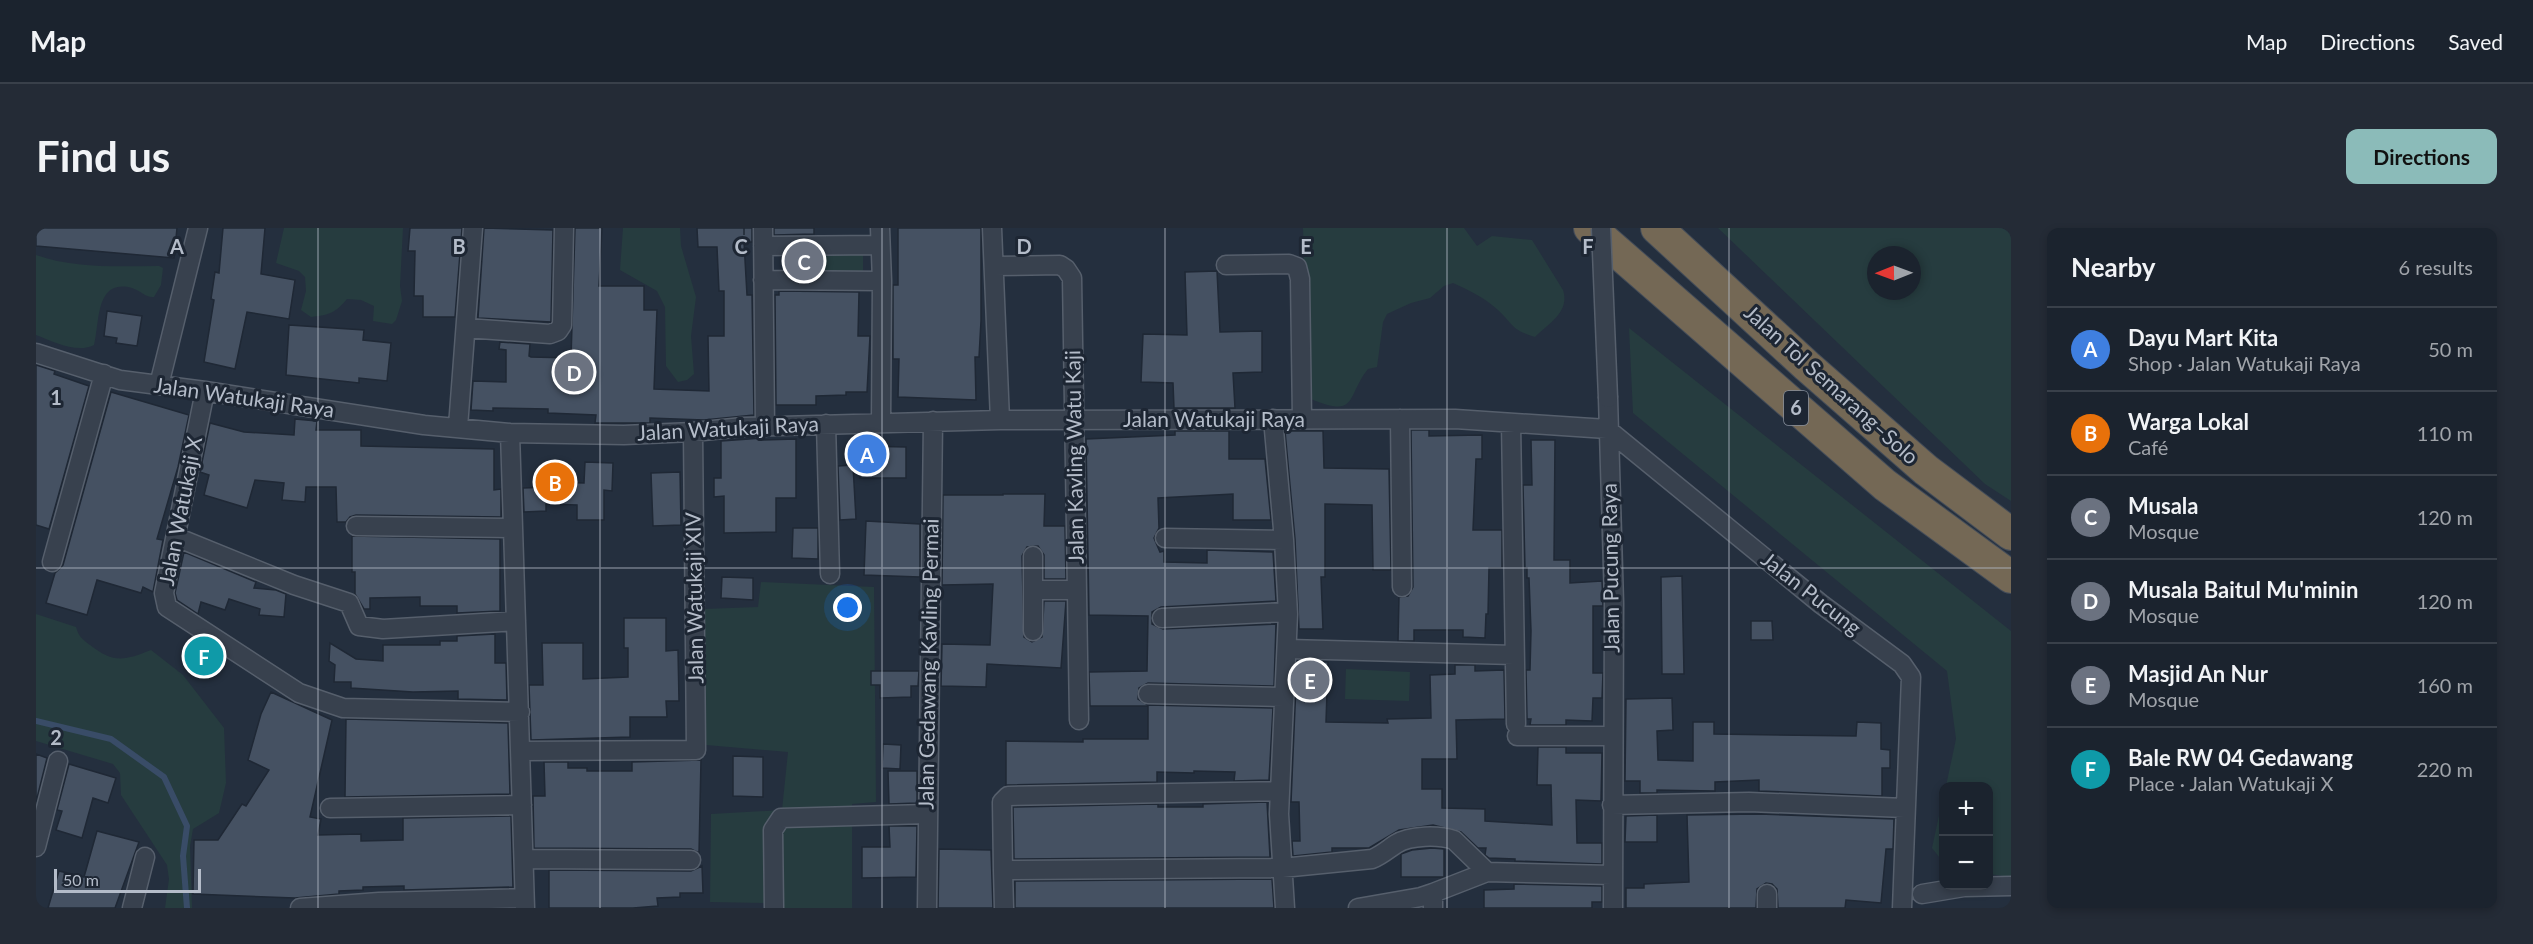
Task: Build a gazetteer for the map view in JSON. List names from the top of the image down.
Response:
{
  "streets": {
    "highway": ["Jalan Tol Semarang–Solo", "6"],
    "street": [
      "Jalan Watukaji Raya",
      "Jalan Kavling Watu Kaji",
      "Jalan Watukaji X",
      "Jalan Pucung Raya",
      "Jalan Pucung",
      "Jalan Watukaji XIV",
      "Jalan Gedawang Kavling Permai"
    ]
  },
  "crossings": [
    ["Jalan Watukaji Raya", "Jalan Kavling Watu Kaji"],
    ["Jalan Watukaji Raya", "Jalan Watukaji X"],
    ["Jalan Watukaji Raya", "Jalan Pucung Raya"],
    ["Jalan Watukaji Raya", "Jalan Pucung"],
    ["Jalan Watukaji Raya", "Jalan Watukaji XIV"],
    ["Jalan Watukaji Raya", "Jalan Gedawang Kavling Permai"],
    ["Jalan Pucung Raya", "Jalan Pucung"]
  ],
  "scale_bar": "50 m",
  "north": "left",
  "page": {
    "header": "Map",
    "nav": ["Map", "Directions", "Saved"],
    "buttons": "Directions",
    "title": "Find us",
    "heading": ["Nearby", "6 results"],
    "pins": [
      "C",
      "D",
      "A",
      "B",
      "F",
      "E"
    ],
    "list": [
      {
        "mark": "A",
        "name": "Dayu Mart Kita",
        "note": "Shop · Jalan Watukaji Raya",
        "value": "50 m"
      },
      {
        "mark": "B",
        "name": "Warga Lokal",
        "note": "Café",
        "value": "110 m"
      },
      {
        "mark": "C",
        "name": "Musala",
        "note": "Mosque",
        "value": "120 m"
      },
      {
        "mark": "D",
        "name": "Musala Baitul Mu'minin",
        "note": "Mosque",
        "value": "120 m"
      },
      {
        "mark": "E",
        "name": "Masjid An Nur",
        "note": "Mosque",
        "value": "160 m"
      },
      {
        "mark": "F",
        "name": "Bale RW 04 Gedawang",
        "note": "Place · Jalan Watukaji X",
        "value": "220 m"
      }
    ],
    "map_buttons": ["+", "−"],
    "scale": "50 m"
  },
  "grid": {
    "columns": [
      "A",
      "B",
      "C",
      "D",
      "E",
      "F"
    ],
    "rows": ["1", "2"]
  }
}
